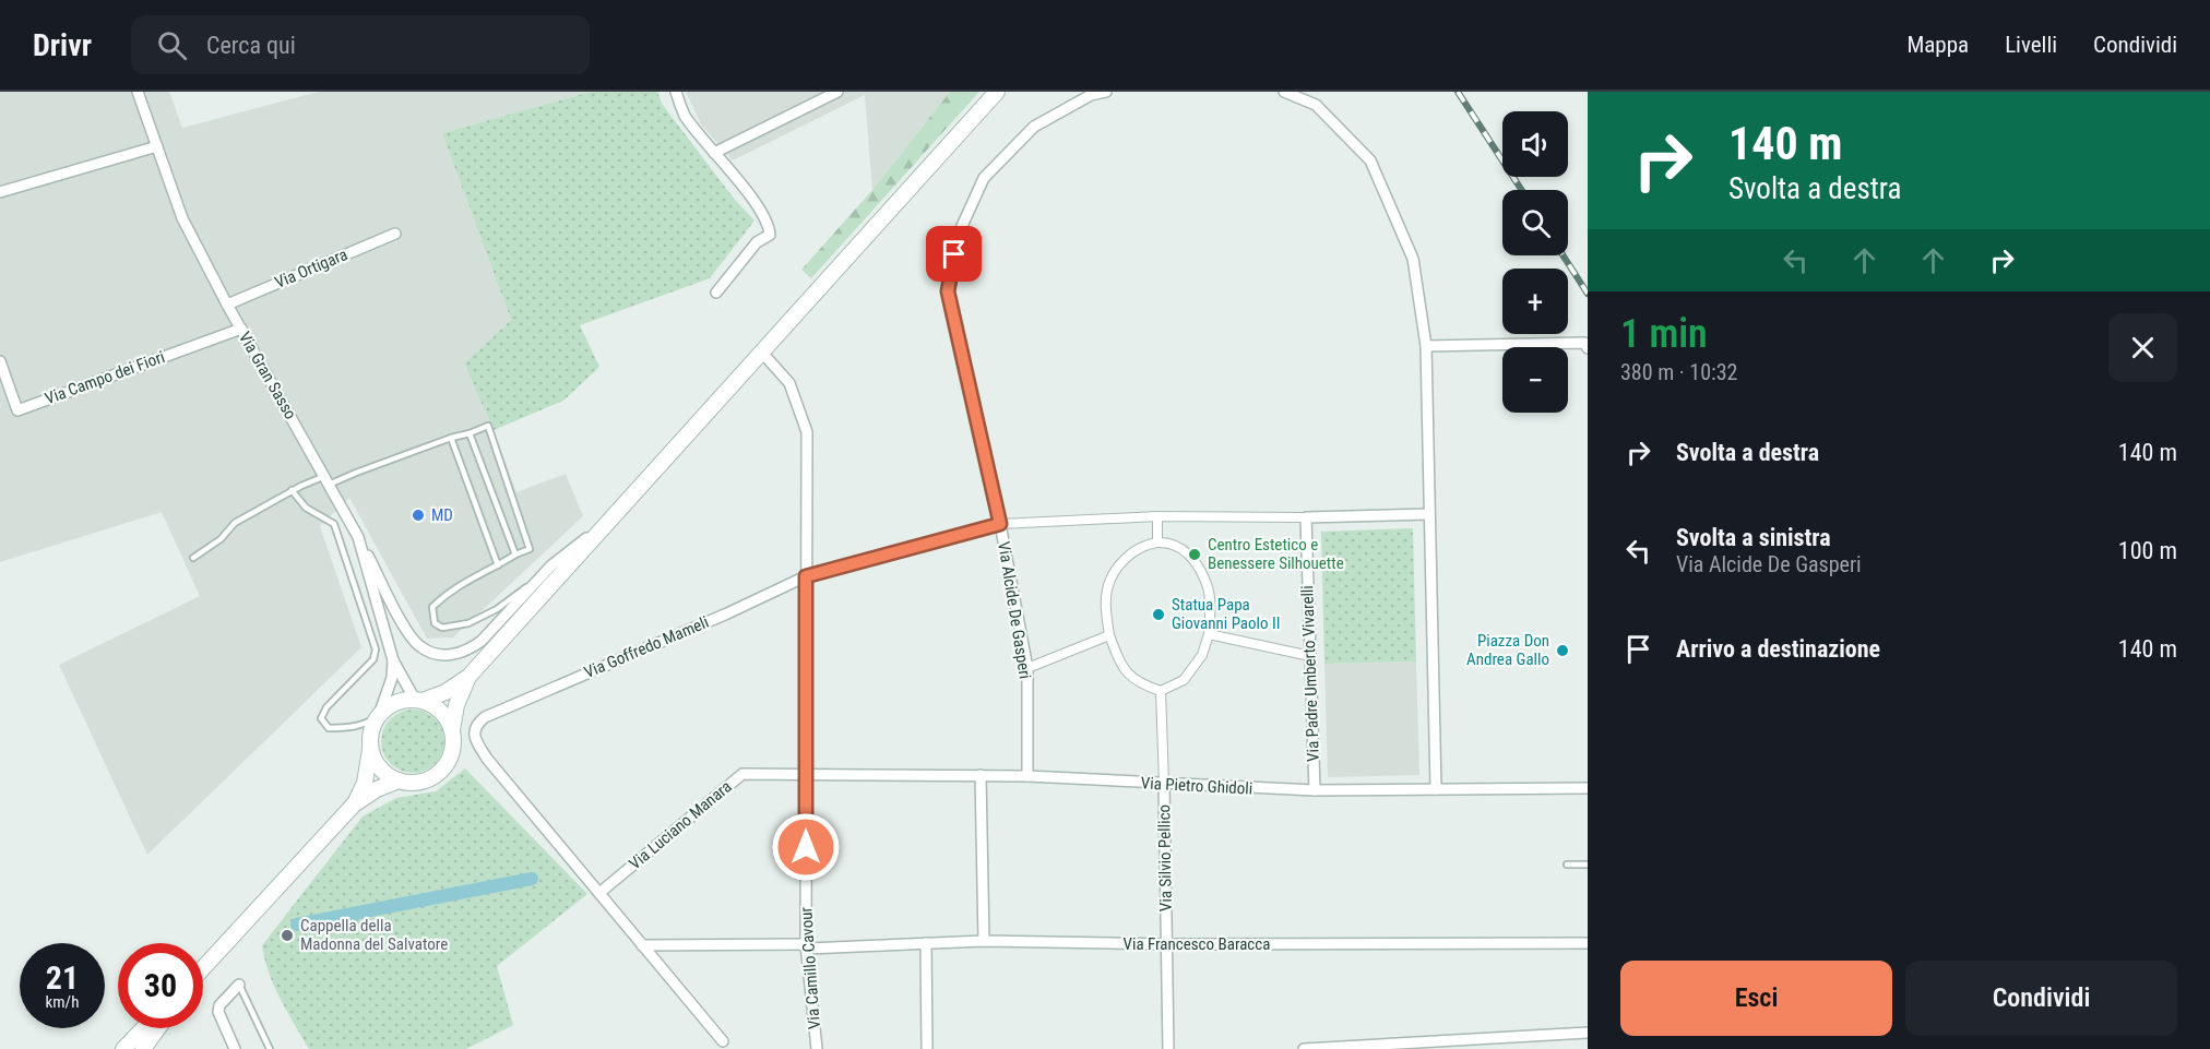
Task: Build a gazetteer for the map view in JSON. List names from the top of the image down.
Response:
{
  "streets": {
    "street": [
      "Via Ortigara",
      "Via Gran Sasso",
      "Via Campo dei Fiori",
      "Via Alcide De Gasperi",
      "Via Goffredo Mameli",
      "Via Padre Umberto Vivarelli",
      "Via Pietro Ghidoli",
      "Via Luciano Manara",
      "Via Silvio Pellico",
      "Via Francesco Baracca",
      "Via Camillo Cavour"
    ]
  },
  "crossings": [
    ["Via Ortigara", "Via Gran Sasso"],
    ["Via Gran Sasso", "Via Campo dei Fiori"],
    ["Via Alcide De Gasperi", "Via Goffredo Mameli"],
    ["Via Alcide De Gasperi", "Via Pietro Ghidoli"],
    ["Via Goffredo Mameli", "Via Luciano Manara"],
    ["Via Goffredo Mameli", "Via Camillo Cavour"],
    ["Via Padre Umberto Vivarelli", "Via Pietro Ghidoli"],
    ["Via Pietro Ghidoli", "Via Luciano Manara"],
    ["Via Pietro Ghidoli", "Via Silvio Pellico"],
    ["Via Pietro Ghidoli", "Via Camillo Cavour"],
    ["Via Luciano Manara", "Via Camillo Cavour"],
    ["Via Silvio Pellico", "Via Francesco Baracca"],
    ["Via Francesco Baracca", "Via Camillo Cavour"]
  ],
  "places": [
    "MD",
    "Centro Estetico e Benessere Silhouette",
    "Statua Papa Giovanni Paolo II",
    "Piazza Don Andrea Gallo",
    "Cappella della Madonna del Salvatore"
  ],
  "page": {
    "header": "Drivr",
    "search": "Cerca qui",
    "nav": ["Mappa", "Livelli", "Condividi"],
    "turn": ["140 m", "Svolta a destra"],
    "map_buttons": ["+", "−"],
    "heading": ["1 min", "380 m · 10:32"],
    "list": [
      {
        "name": "Svolta a destra",
        "value": "140 m"
      },
      {
        "name": "Svolta a sinistra",
        "note": "Via Alcide De Gasperi",
        "value": "100 m"
      },
      {
        "name": "Arrivo a destinazione",
        "value": "140 m"
      }
    ],
    "speed": "21 km/h",
    "limit": "30",
    "buttons": ["Esci", "Condividi"]
  }
}
